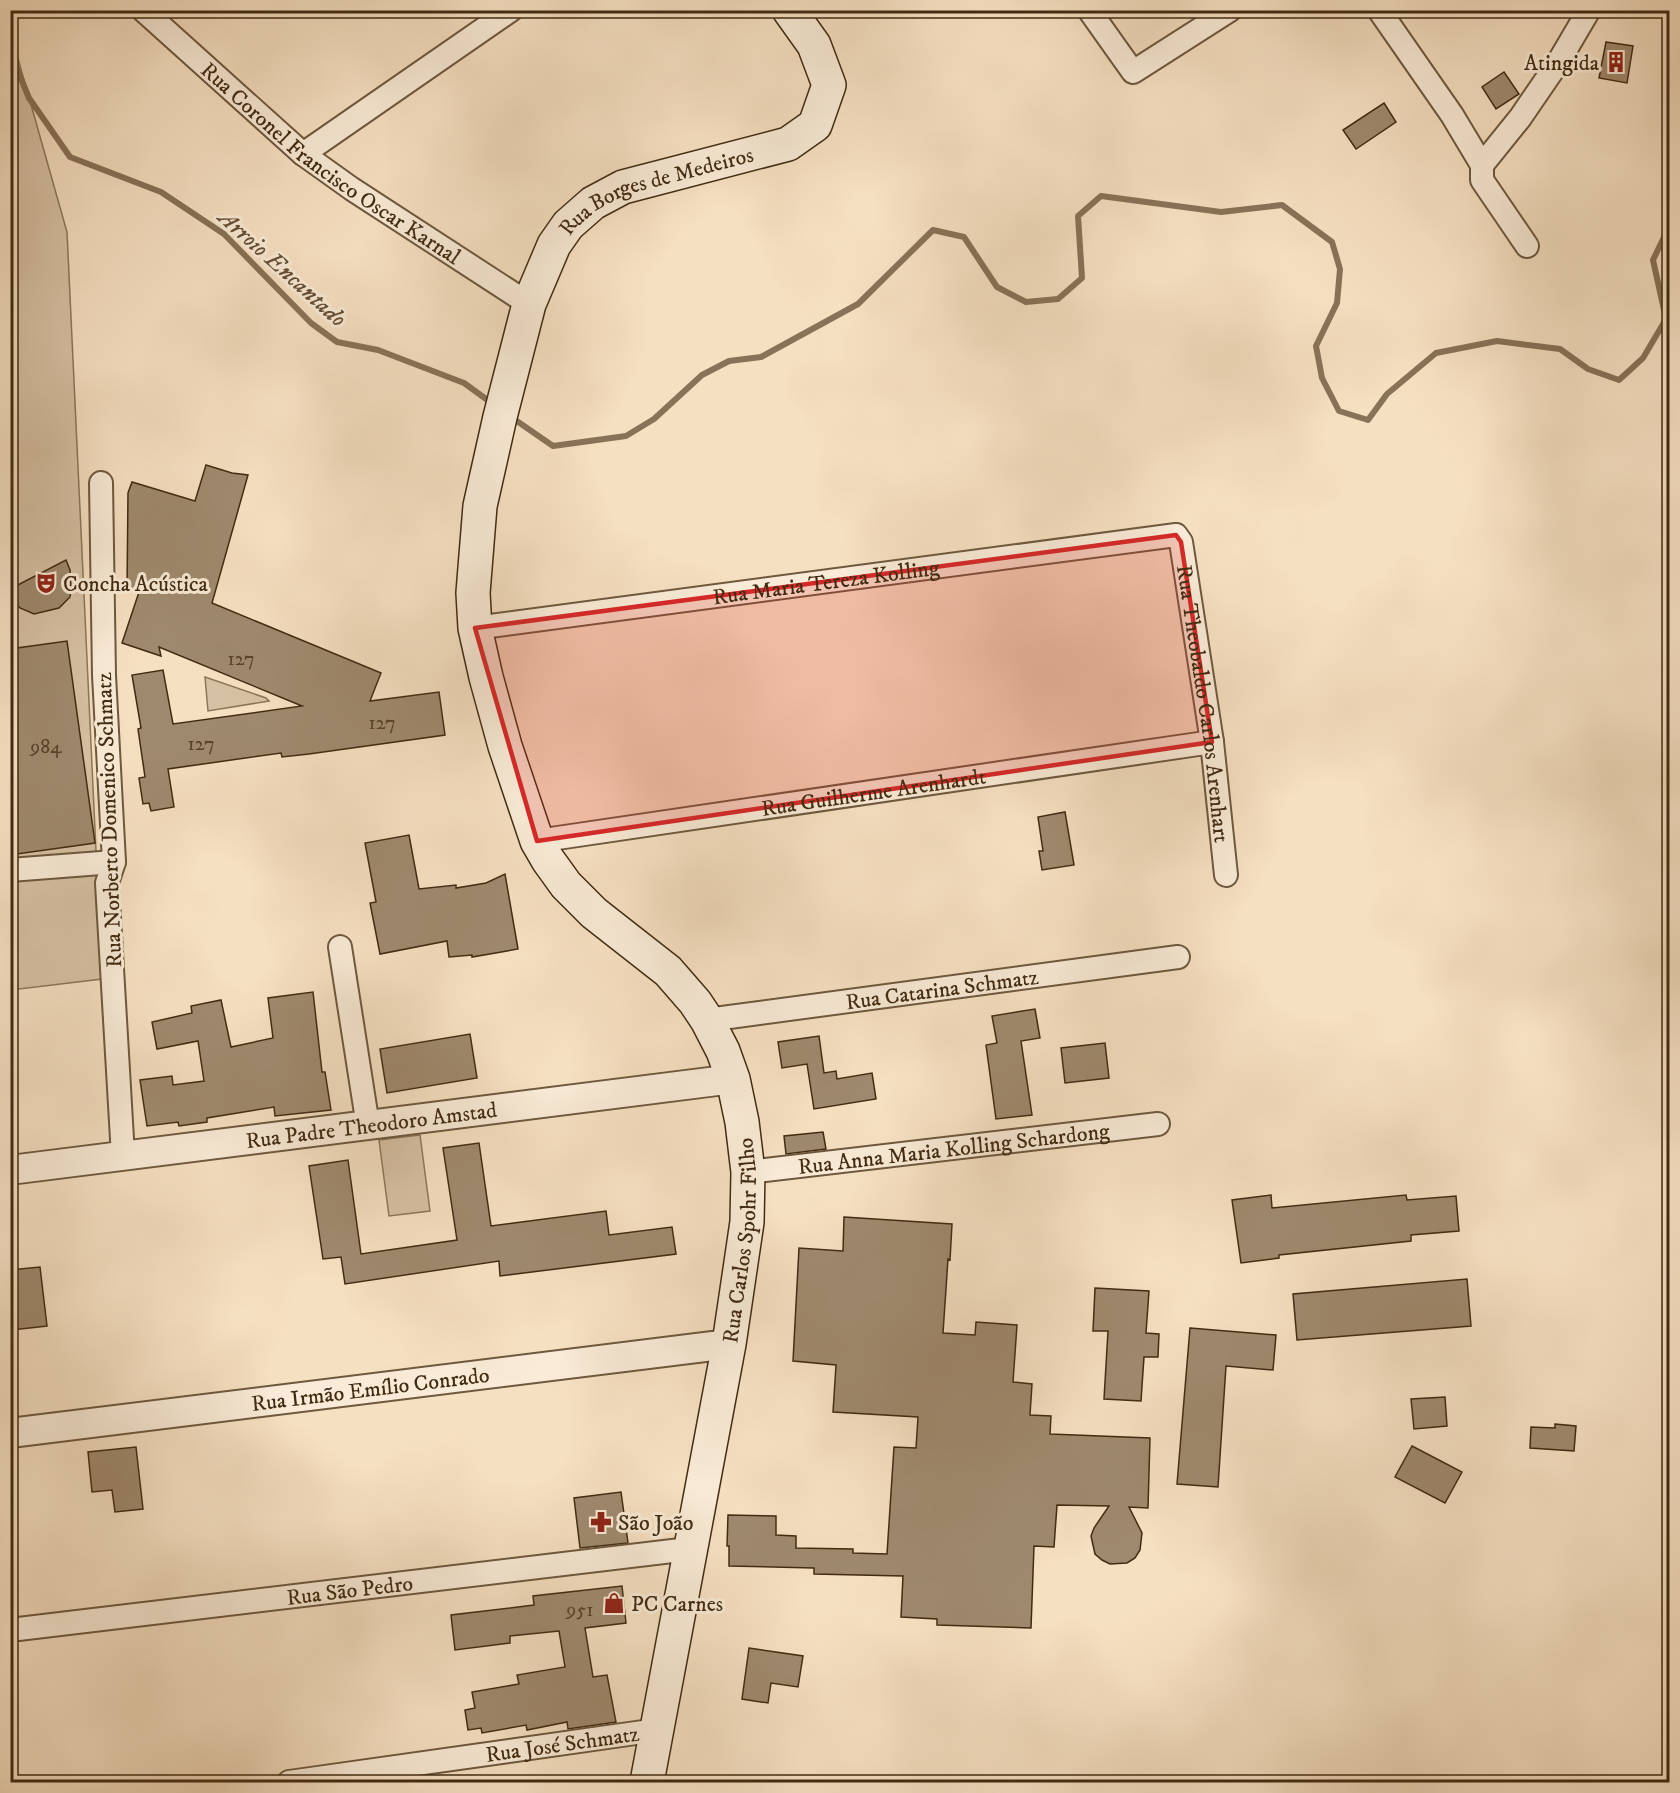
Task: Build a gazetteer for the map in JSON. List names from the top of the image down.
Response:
{
  "streets": {
    "main road": ["Rua Borges de Medeiros", "Rua Carlos Spohr Filho"],
    "street": [
      "Rua Coronel Francisco Oscar Karnal",
      "Rua Maria Tereza Kolling",
      "Rua Theobaldo Carlos Arenhart",
      "Rua Guilherme Arenhardt",
      "Rua Norberto Domenico Schmatz",
      "Rua Catarina Schmatz",
      "Rua Padre Theodoro Amstad",
      "Rua Anna Maria Kolling Schardong",
      "Rua Irmão Emílio Conrado",
      "Rua São Pedro",
      "Rua José Schmatz"
    ]
  },
  "crossings": [
    ["Rua Coronel Francisco Oscar Karnal", "Rua Borges de Medeiros"],
    ["Rua Borges de Medeiros", "Rua Carlos Spohr Filho"],
    ["Rua Maria Tereza Kolling", "Rua Theobaldo Carlos Arenhart"],
    ["Rua Maria Tereza Kolling", "Rua Carlos Spohr Filho"],
    ["Rua Theobaldo Carlos Arenhart", "Rua Guilherme Arenhardt"],
    ["Rua Guilherme Arenhardt", "Rua Carlos Spohr Filho"],
    ["Rua Norberto Domenico Schmatz", "Rua Padre Theodoro Amstad"],
    ["Rua Catarina Schmatz", "Rua Carlos Spohr Filho"],
    ["Rua Padre Theodoro Amstad", "Rua Carlos Spohr Filho"],
    ["Rua Anna Maria Kolling Schardong", "Rua Carlos Spohr Filho"],
    ["Rua Carlos Spohr Filho", "Rua Irmão Emílio Conrado"],
    ["Rua Carlos Spohr Filho", "Rua São Pedro"],
    ["Rua Carlos Spohr Filho", "Rua José Schmatz"]
  ],
  "water": ["Arroio Encantado"],
  "places": {
    "building": ["Atingida"],
    "theatre": ["Concha Acústica"],
    "pharmacy": ["São João"],
    "shop": ["PC Carnes"]
  },
  "house_numbers": [
    "127",
    "127",
    "127",
    "984",
    "951"
  ]
}
